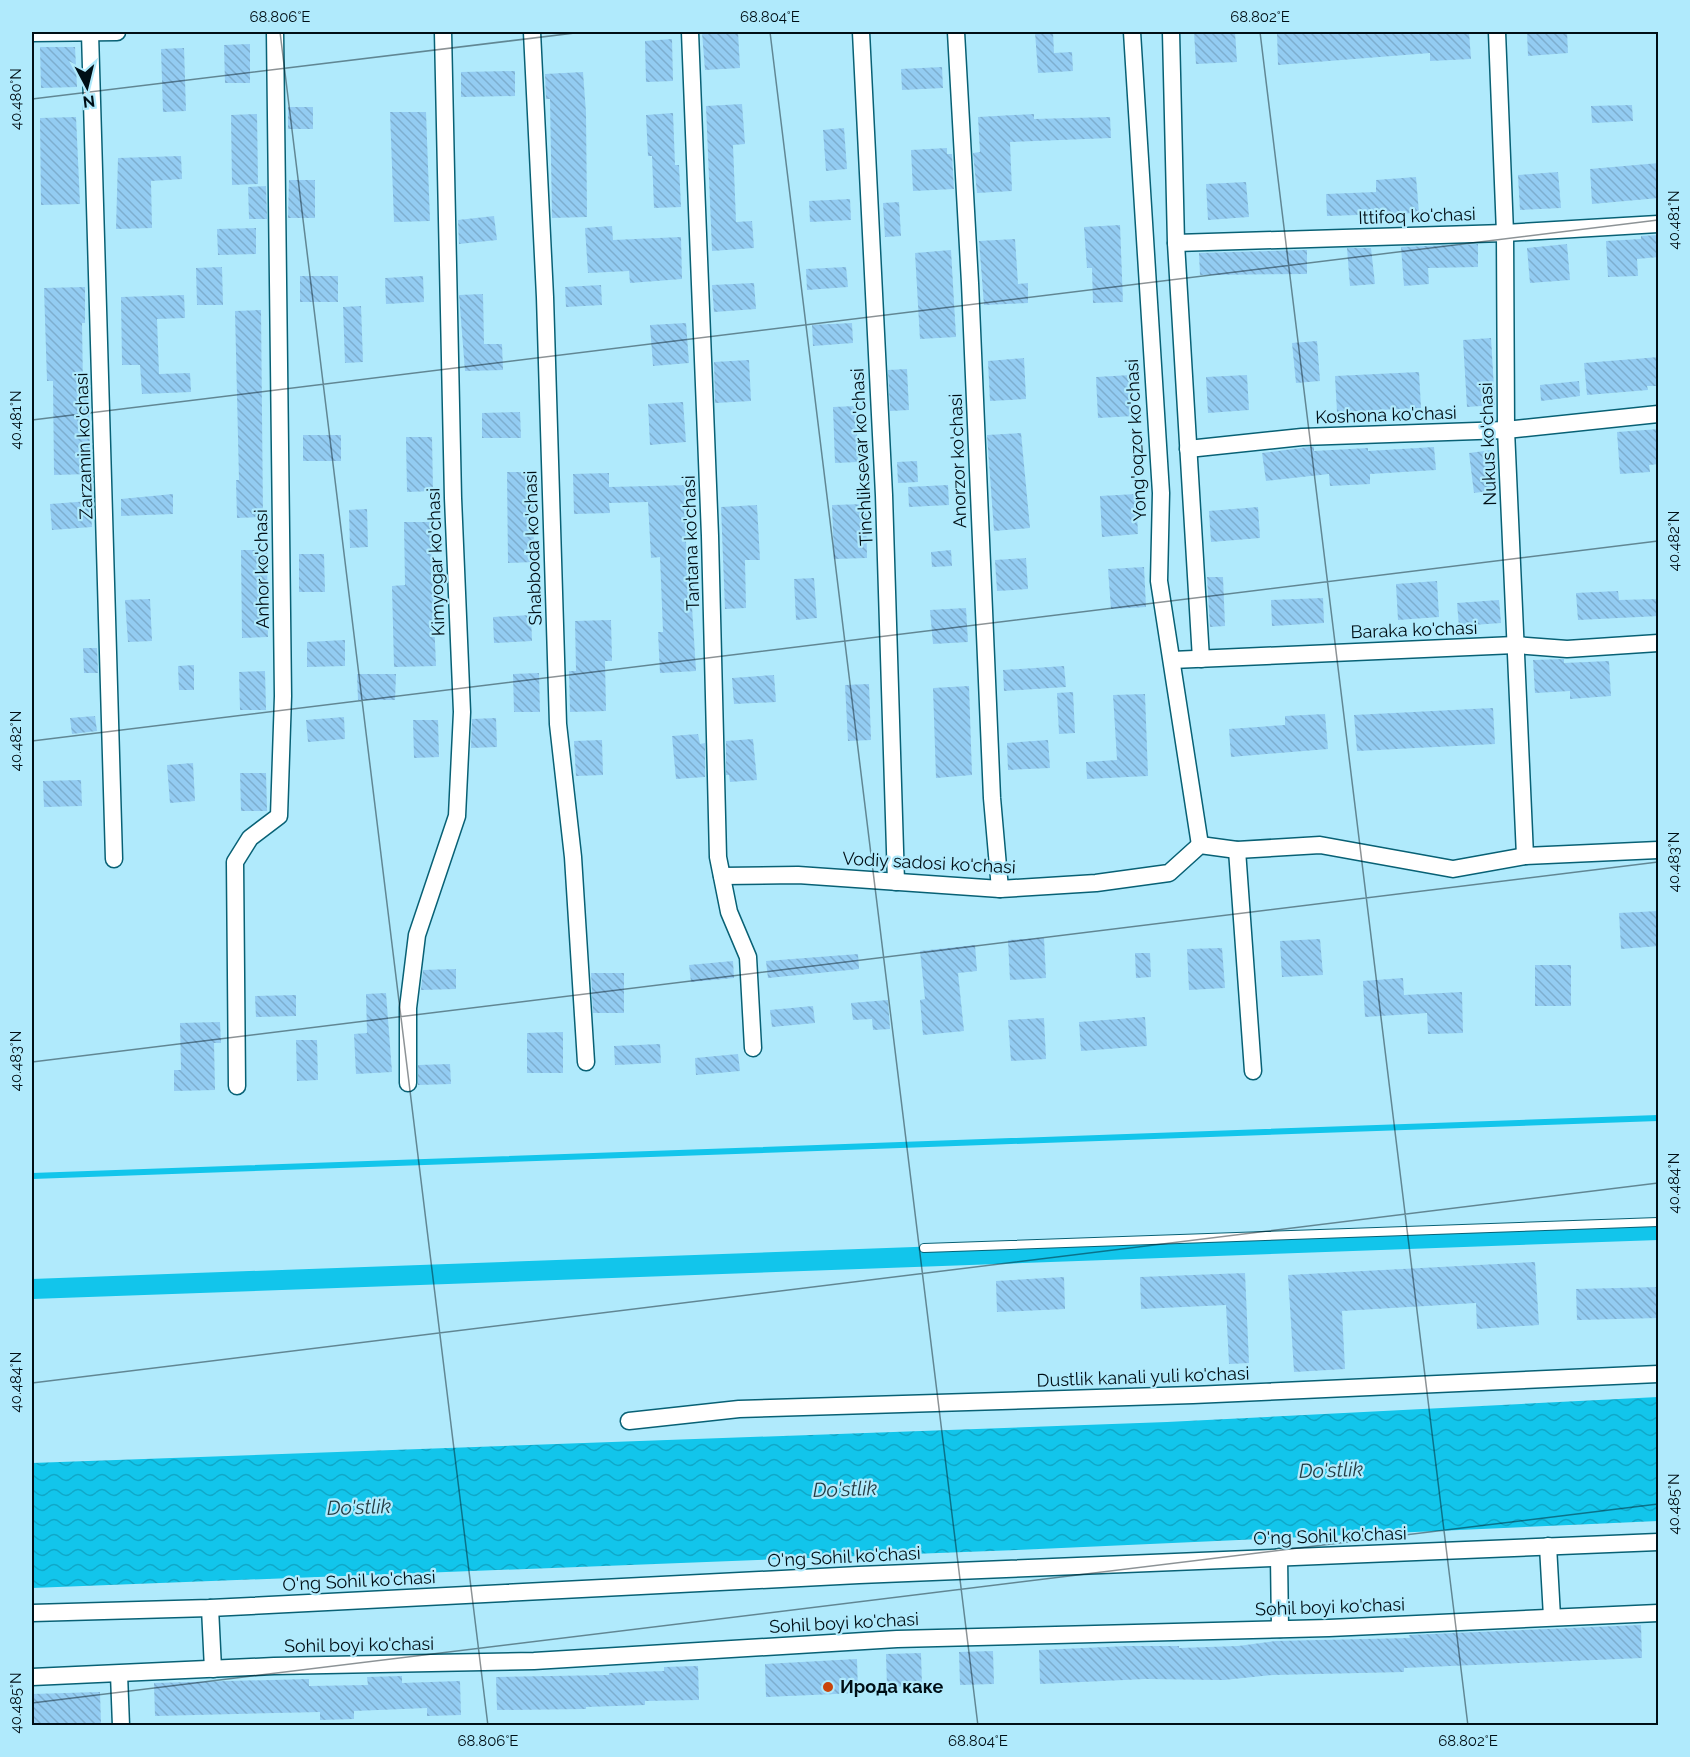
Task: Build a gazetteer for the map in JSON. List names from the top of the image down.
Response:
{
  "streets": {
    "street": [
      "Ittifoq ko'chasi",
      "Koshona ko'chasi",
      "Yong'oqzor ko'chasi",
      "Nukus ko'chasi",
      "Zarzamin ko'chasi",
      "Tinchliksevar ko'chasi",
      "Anorzor ko'chasi",
      "Tantana ko'chasi",
      "Shabboda ko'chasi",
      "Kimyogar ko'chasi",
      "Anhor ko'chasi",
      "Baraka ko'chasi",
      "Vodiy sadosi ko'chasi",
      "Dustlik kanali yuli ko'chasi",
      "O'ng Sohil ko'chasi",
      "Sohil boyi ko'chasi"
    ]
  },
  "crossings": [
    ["Ittifoq ko'chasi", "Nukus ko'chasi"],
    ["Koshona ko'chasi", "Nukus ko'chasi"],
    ["Yong'oqzor ko'chasi", "Baraka ko'chasi"],
    ["Yong'oqzor ko'chasi", "Vodiy sadosi ko'chasi"],
    ["Nukus ko'chasi", "Baraka ko'chasi"],
    ["Tinchliksevar ko'chasi", "Vodiy sadosi ko'chasi"],
    ["Anorzor ko'chasi", "Vodiy sadosi ko'chasi"],
    ["Tantana ko'chasi", "Vodiy sadosi ko'chasi"]
  ],
  "water": ["Do'stlik"],
  "places": ["Ирода каке"],
  "north": "bottom",
  "coordinates": [
    "68.806°E",
    "68.804°E",
    "68.802°E",
    "40.480°N",
    "40.481°N",
    "40.482°N",
    "40.483°N",
    "40.484°N",
    "40.485°N"
  ]
}
